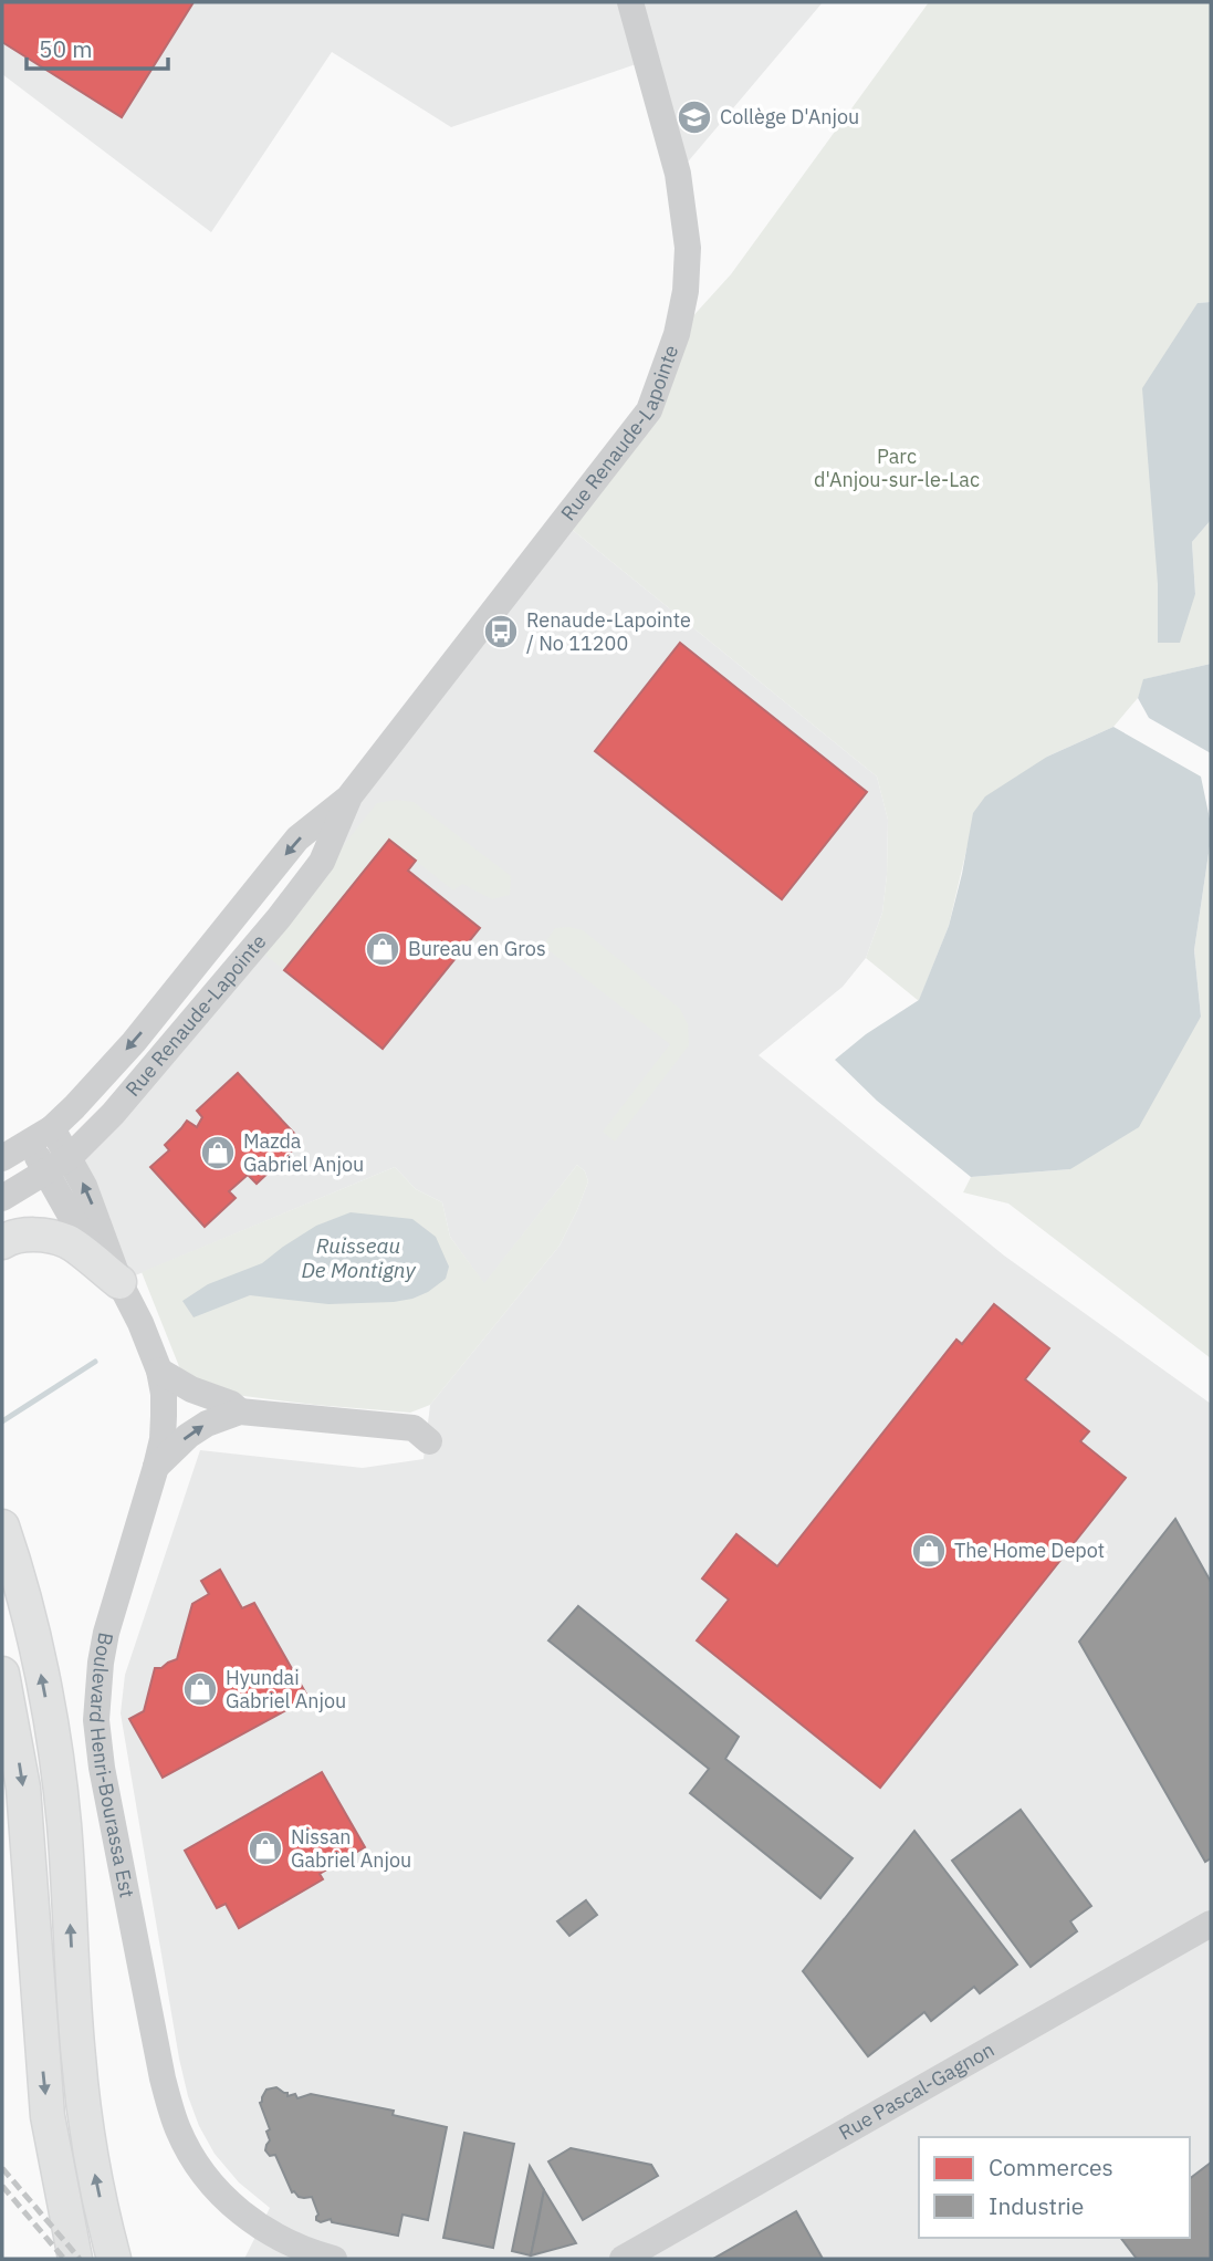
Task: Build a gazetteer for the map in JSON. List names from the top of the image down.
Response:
{
  "streets": {
    "street": ["Rue Renaude-Lapointe", "Boulevard Henri-Bourassa Est", "Rue Pascal-Gagnon"]
  },
  "crossings": [
    ["Rue Renaude-Lapointe", "Boulevard Henri-Bourassa Est"]
  ],
  "water": ["Ruisseau De Montigny"],
  "parks": ["Parc d'Anjou-sur-le-Lac"],
  "places": {
    "school or university": ["Collège D'Anjou"],
    "bus stop": ["Renaude-Lapointe / No 11200"],
    "shop": [
      "Bureau en Gros",
      "Mazda Gabriel Anjou",
      "The Home Depot",
      "Hyundai Gabriel Anjou",
      "Nissan Gabriel Anjou"
    ]
  },
  "legend": ["Commerces", "Industrie"],
  "scale_bar": "50 m"
}
